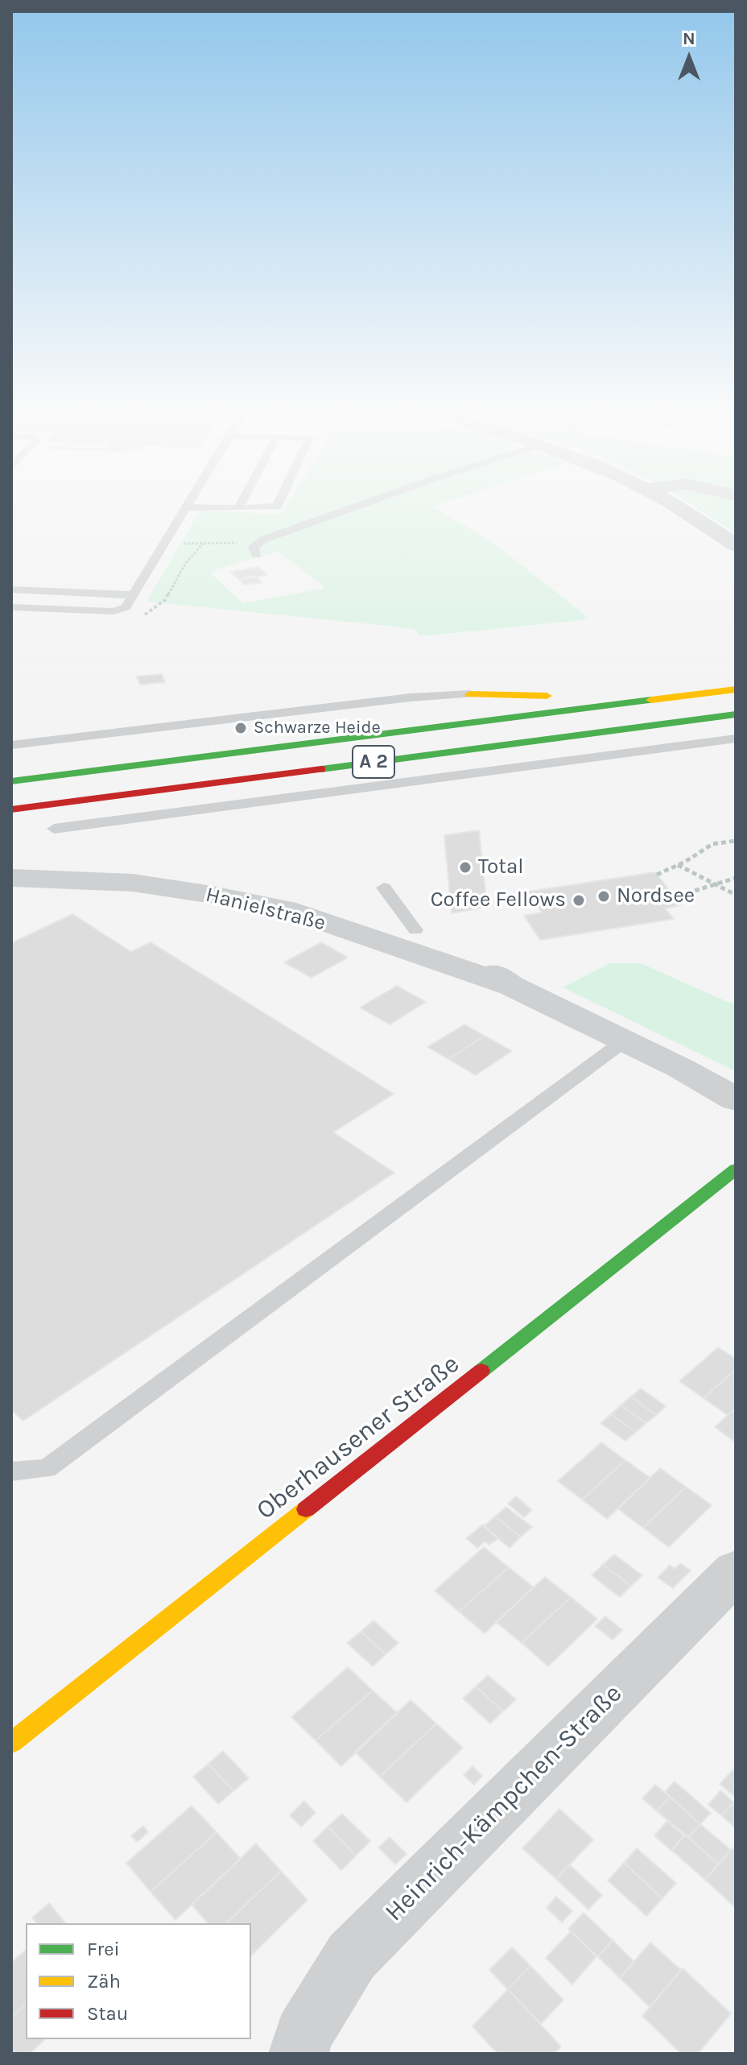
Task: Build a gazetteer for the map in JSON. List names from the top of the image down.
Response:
{
  "streets": {
    "main road": ["A 2", "Oberhausener Straße"],
    "street": ["Hanielstraße", "Heinrich-Kämpchen-Straße"]
  },
  "places": [
    "Schwarze Heide",
    "Total",
    "Nordsee",
    "Coffee Fellows"
  ],
  "legend": ["Frei", "Zäh", "Stau"],
  "north": "top"
}
